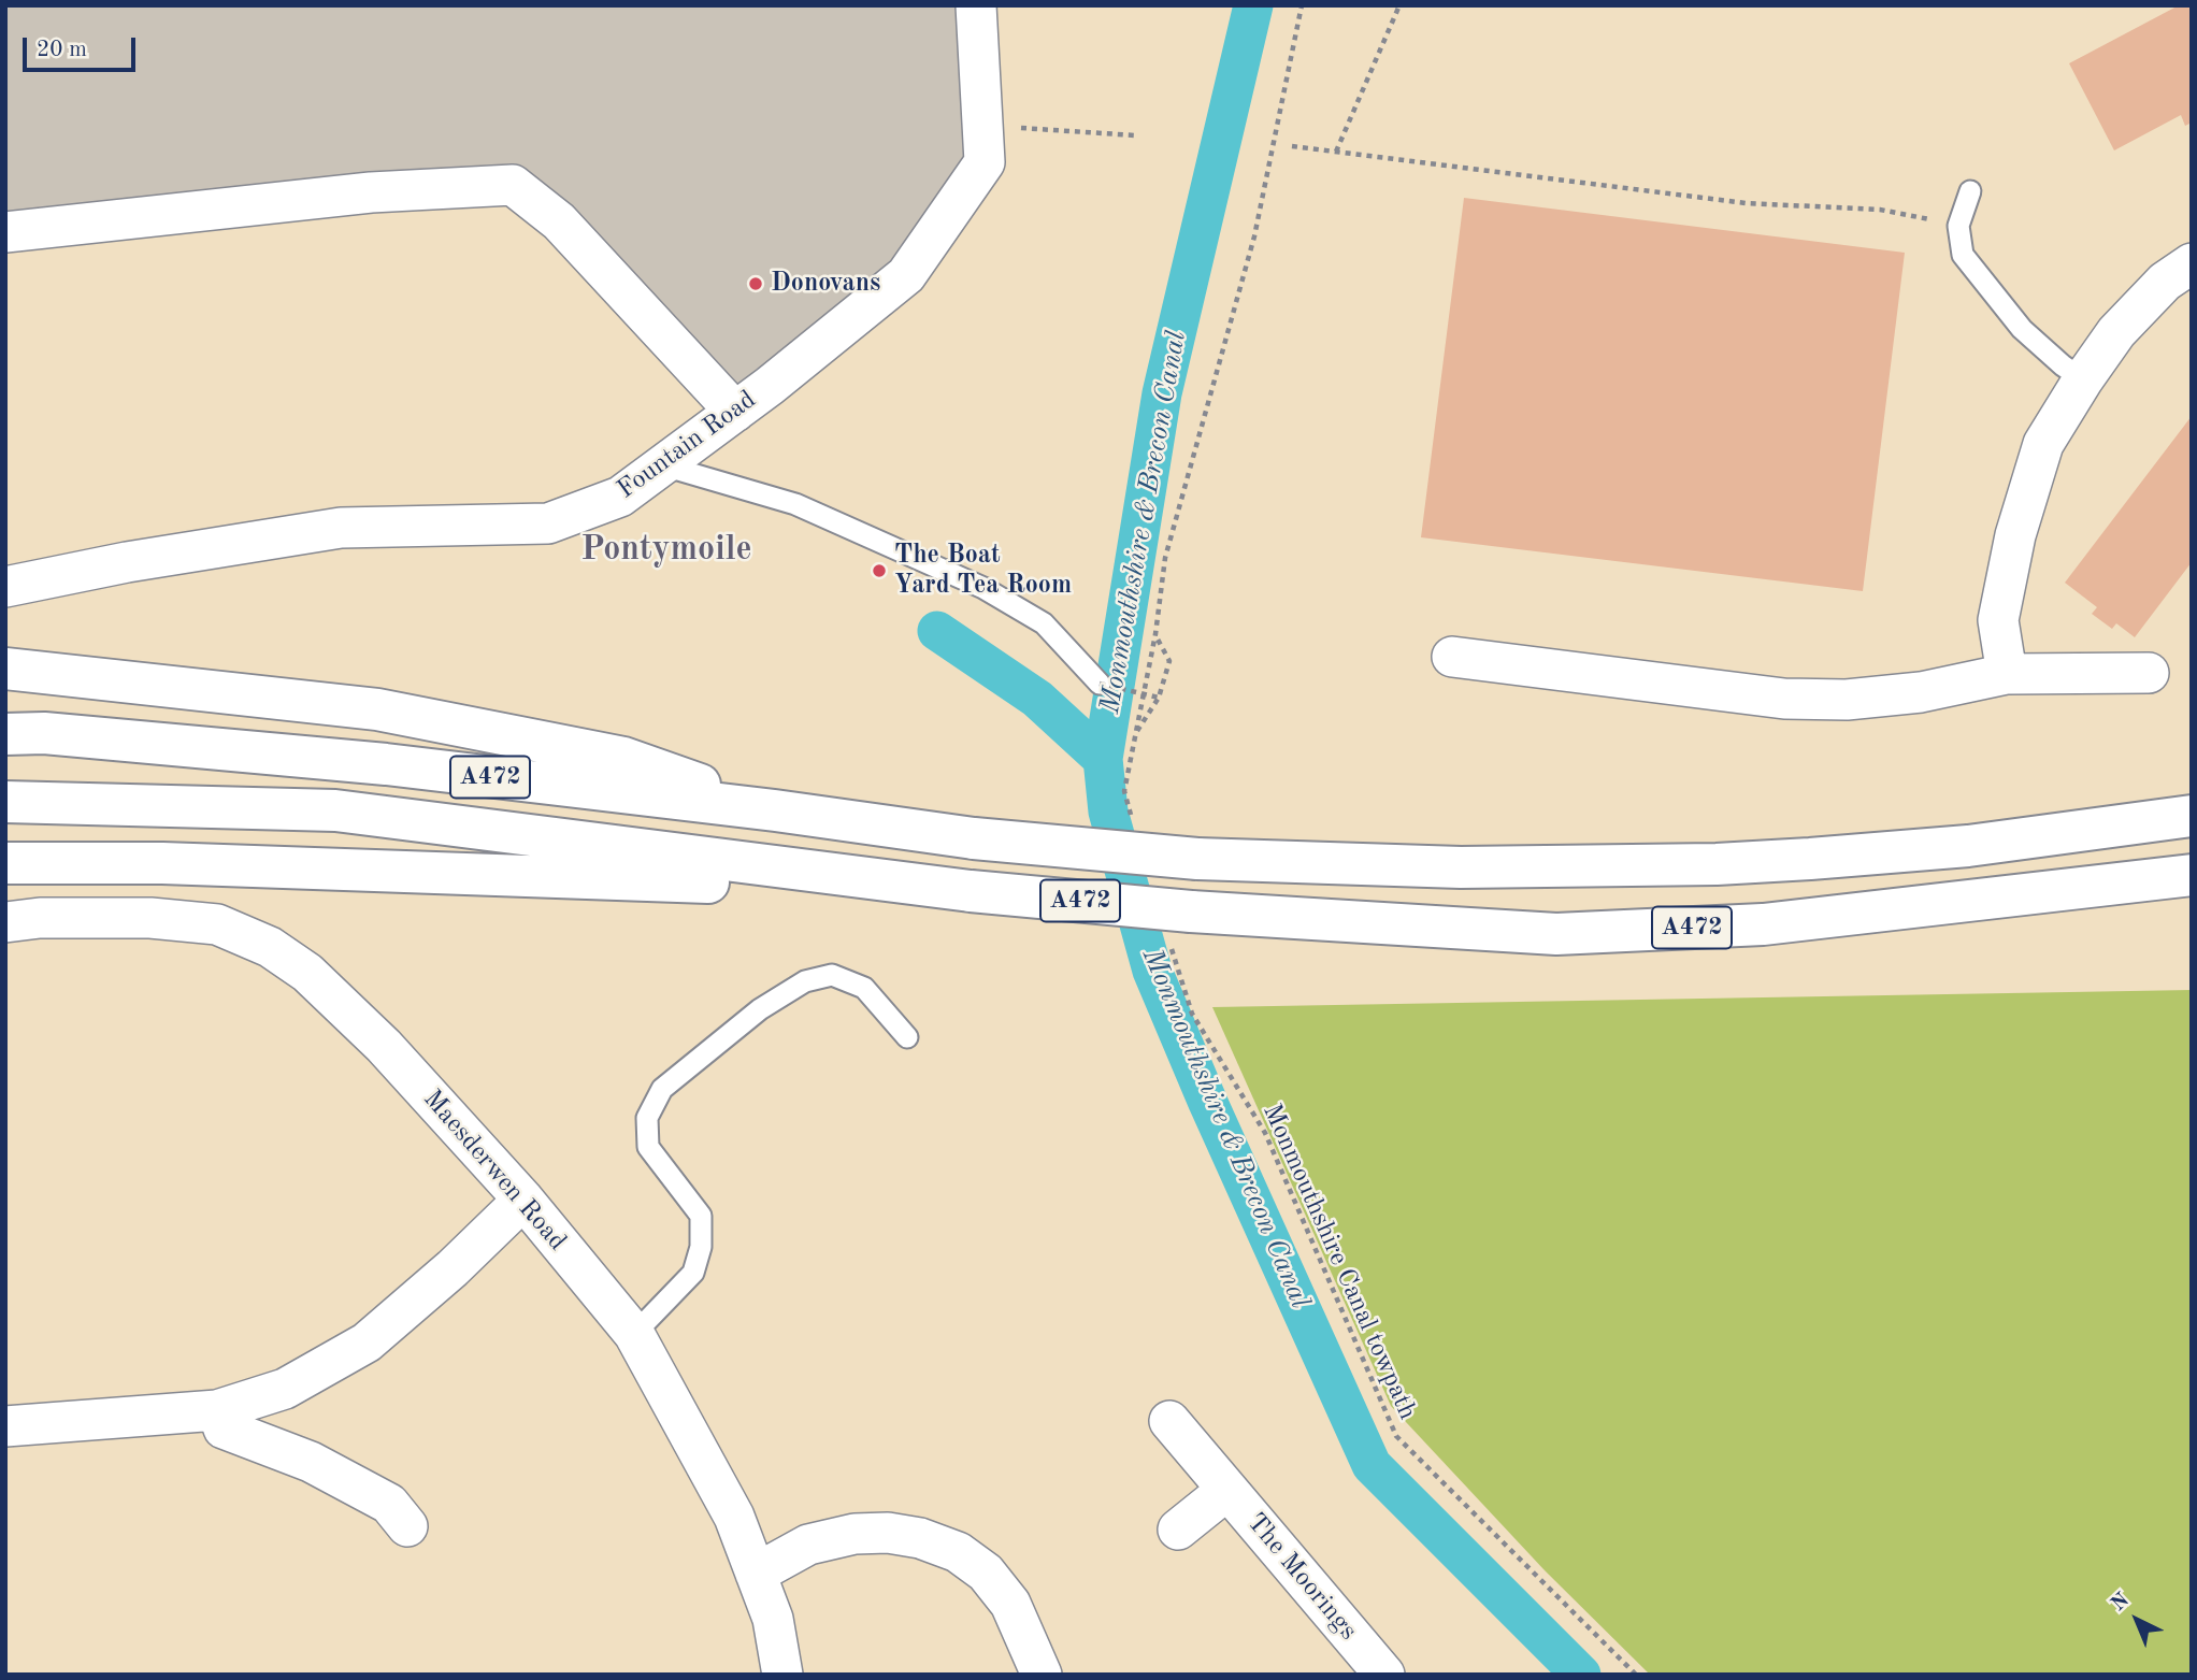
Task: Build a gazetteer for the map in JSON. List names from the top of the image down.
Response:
{
  "streets": {
    "main road": ["A472"],
    "street": ["Fountain Road", "Maesderwen Road", "The Moorings"],
    "path": ["Monmouthshire Canal towpath"]
  },
  "crossings": [
    ["A472", "Monmouthshire Canal towpath"]
  ],
  "districts": ["Pontymoile"],
  "water": ["Monmouthshire & Brecon Canal"],
  "places": ["Donovans", "The Boat Yard Tea Room"],
  "scale_bar": "20 m",
  "north": "top left"
}
